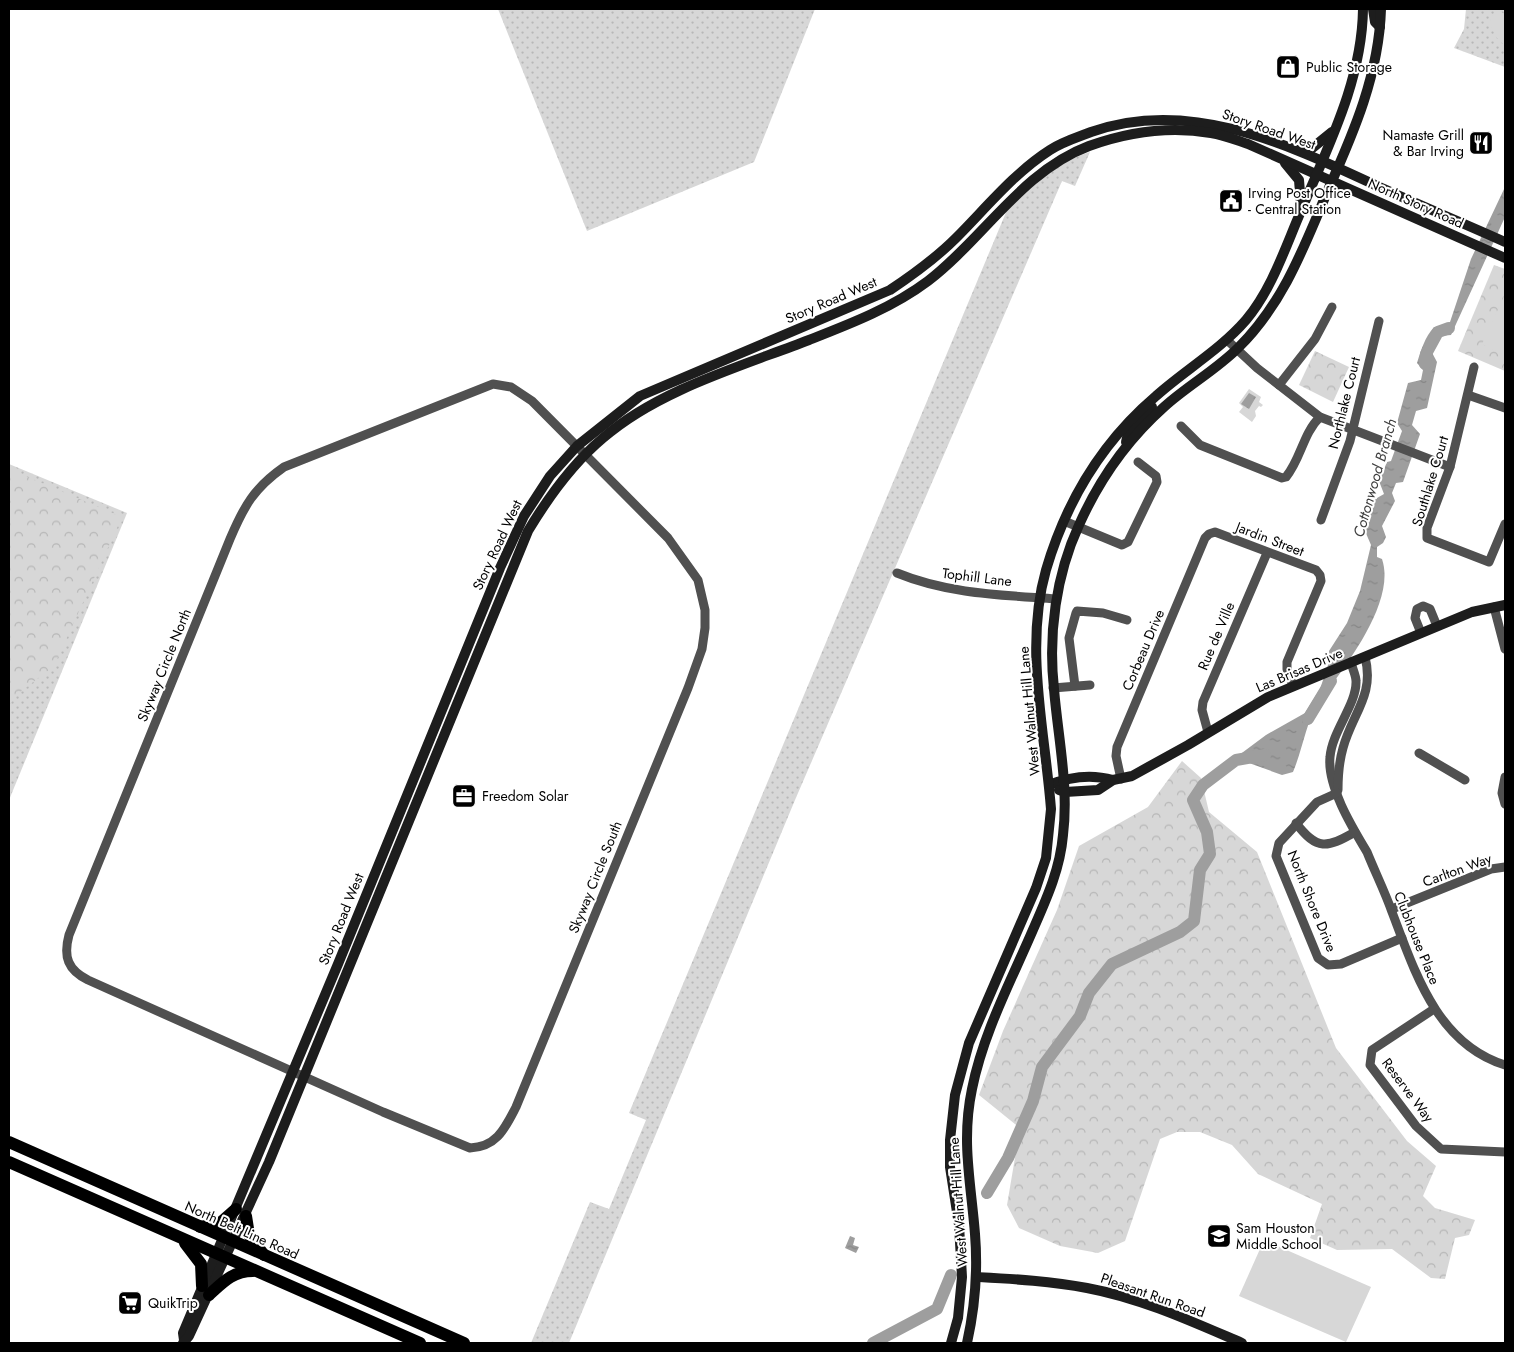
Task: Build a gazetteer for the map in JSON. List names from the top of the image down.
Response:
{
  "streets": {
    "main road": ["North Belt Line Road"],
    "street": [
      "Story Road West",
      "North Story Road",
      "Northlake Court",
      "Southlake Court",
      "Jardin Street",
      "Tophill Lane",
      "Rue de Ville",
      "Corbeau Drive",
      "Skyway Circle North",
      "Las Brisas Drive",
      "West Walnut Hill Lane",
      "Carlton Way",
      "Skyway Circle South",
      "North Shore Drive",
      "Clubhouse Place",
      "Reserve Way",
      "Pleasant Run Road"
    ]
  },
  "crossings": [
    ["Story Road West", "North Story Road"],
    ["Story Road West", "Skyway Circle North"],
    ["Story Road West", "West Walnut Hill Lane"],
    ["Story Road West", "Skyway Circle South"],
    ["Story Road West", "North Belt Line Road"],
    ["North Story Road", "West Walnut Hill Lane"],
    ["Jardin Street", "Rue de Ville"],
    ["Jardin Street", "Corbeau Drive"],
    ["Jardin Street", "Las Brisas Drive"],
    ["Tophill Lane", "West Walnut Hill Lane"],
    ["Rue de Ville", "Las Brisas Drive"],
    ["Corbeau Drive", "Las Brisas Drive"],
    ["Skyway Circle North", "Skyway Circle South"],
    ["Las Brisas Drive", "West Walnut Hill Lane"],
    ["Las Brisas Drive", "Clubhouse Place"],
    ["West Walnut Hill Lane", "Pleasant Run Road"],
    ["Carlton Way", "Clubhouse Place"],
    ["North Shore Drive", "Clubhouse Place"],
    ["Clubhouse Place", "Reserve Way"]
  ],
  "water": ["Cottonwood Branch"],
  "places": {
    "shop": ["Public Storage"],
    "restaurant": ["Namaste Grill & Bar Irving"],
    "public building": ["Irving Post Office - Central Station"],
    "office": ["Freedom Solar"],
    "school or university": ["Sam Houston Middle School"],
    "supermarket": ["QuikTrip"]
  }
}
